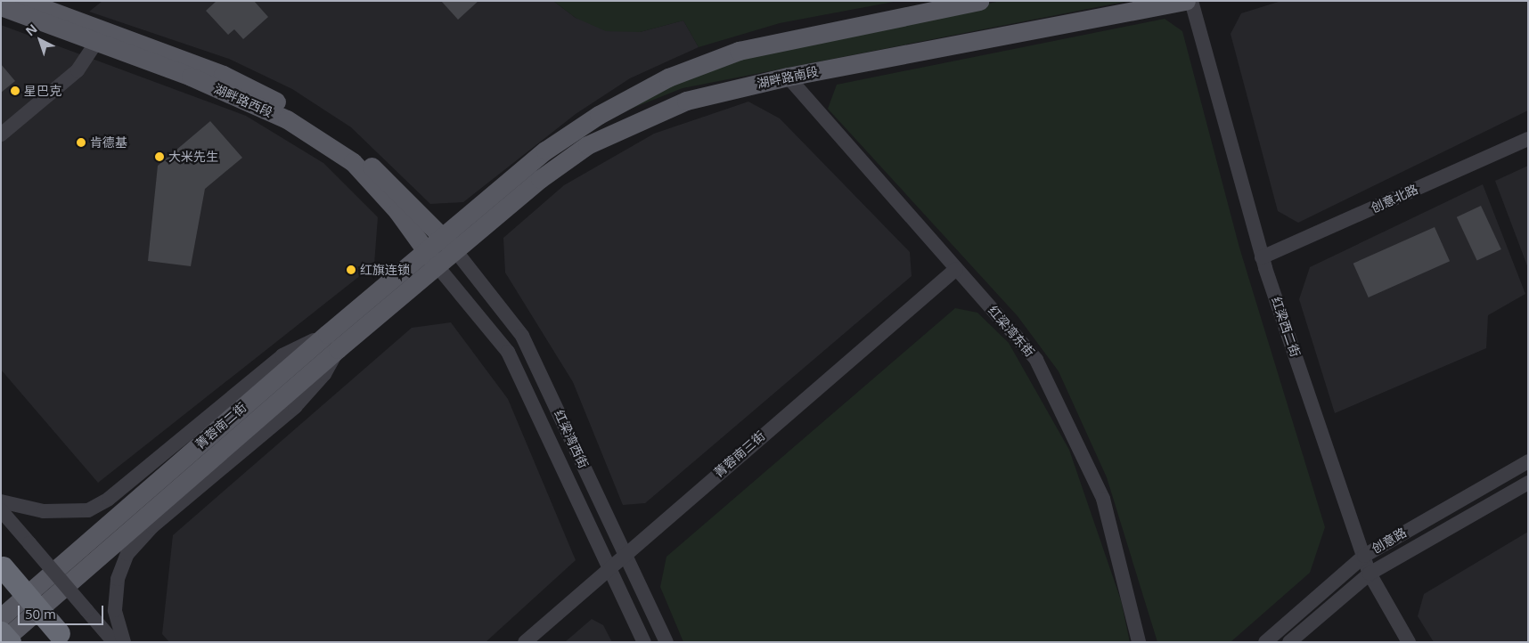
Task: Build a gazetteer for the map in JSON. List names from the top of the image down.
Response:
{
  "streets": {
    "main road": ["湖畔路南段", "湖畔路西段", "菁蓉南二街"],
    "street": [
      "创意北路",
      "红梁西二街",
      "红梁湾东街",
      "红梁湾西街",
      "菁蓉南三街",
      "创意路"
    ]
  },
  "crossings": [
    ["湖畔路南段", "湖畔路西段"],
    ["湖畔路南段", "红梁湾东街"],
    ["湖畔路南段", "菁蓉南二街"],
    ["湖畔路南段", "红梁湾西街"],
    ["湖畔路西段", "菁蓉南二街"],
    ["湖畔路西段", "红梁湾西街"],
    ["创意北路", "红梁西二街"],
    ["红梁西二街", "创意路"],
    ["红梁湾东街", "菁蓉南三街"],
    ["菁蓉南二街", "红梁湾西街"],
    ["红梁湾西街", "菁蓉南三街"]
  ],
  "places": [
    "星巴克",
    "肯德基",
    "大米先生",
    "红旗连锁"
  ],
  "scale_bar": "50 m",
  "north": "top left"
}
